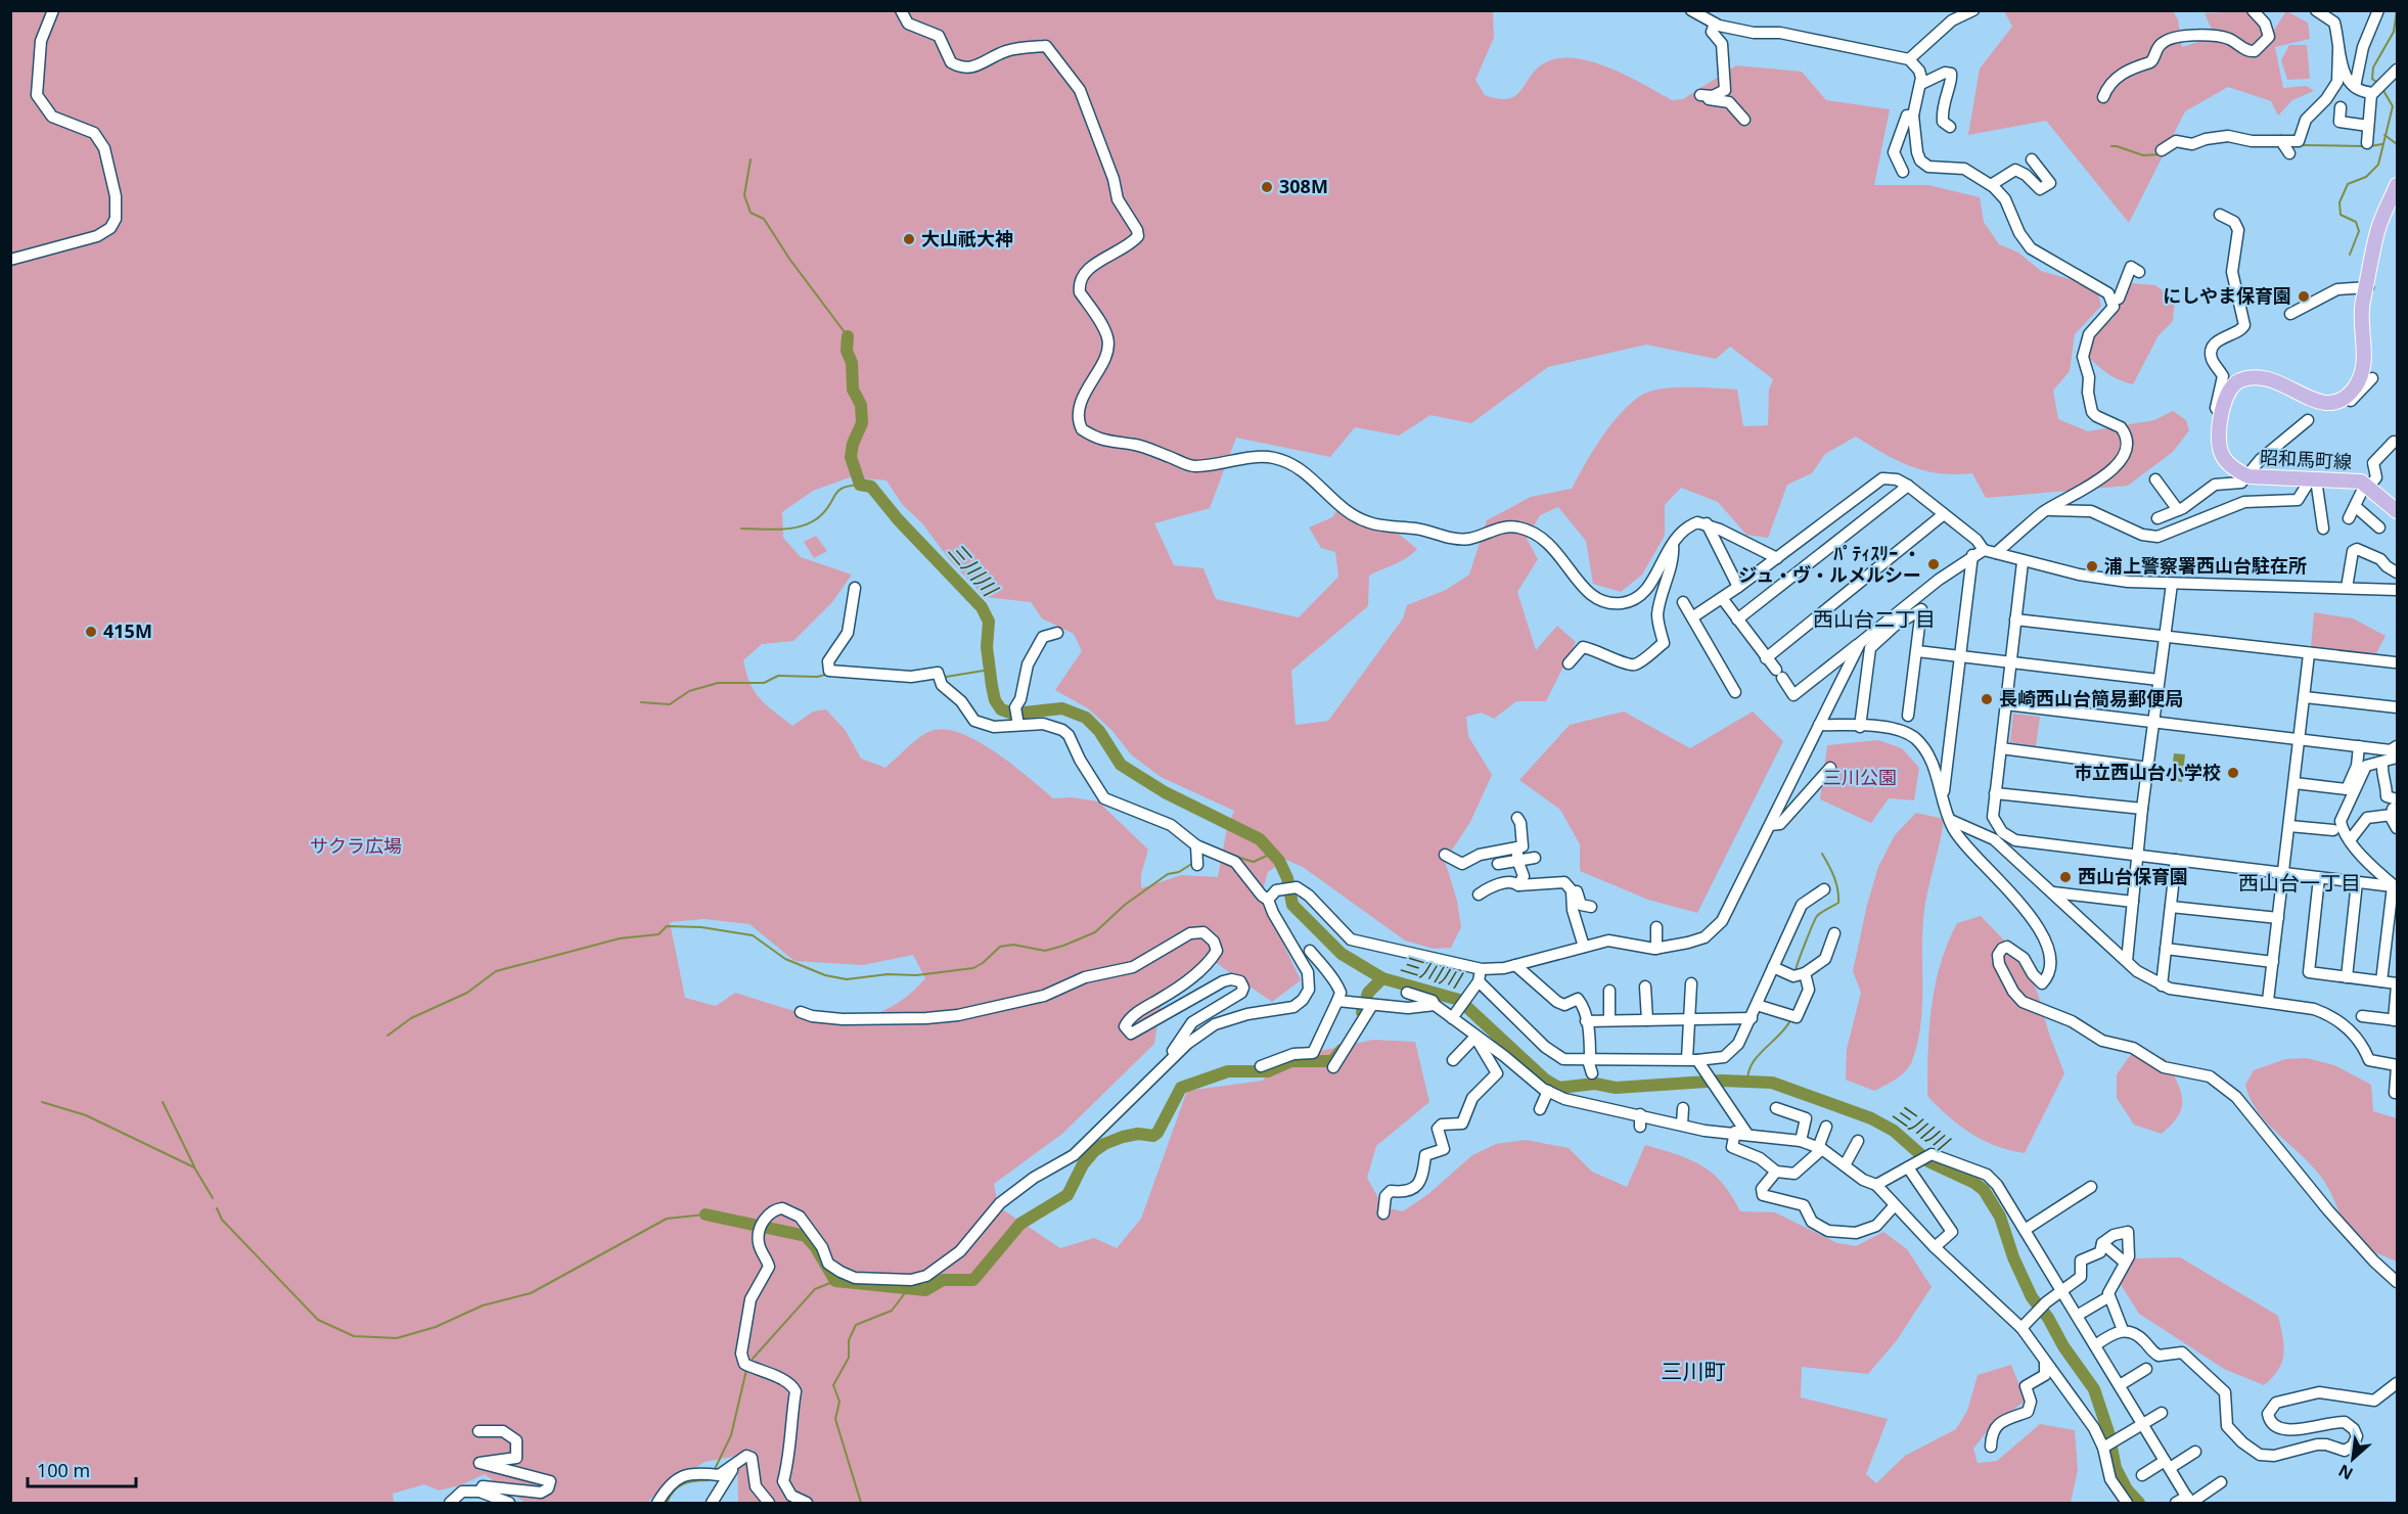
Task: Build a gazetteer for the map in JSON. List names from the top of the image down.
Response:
{
  "streets": {
    "main road": ["昭和馬町線"]
  },
  "districts": ["西山台二丁目", "西山台一丁目", "三川町"],
  "water": ["三川川"],
  "parks": ["三川公園", "サクラ広場"],
  "places": [
    "308M",
    "大山祇大神",
    "にしやま保育園",
    "ﾊﾟﾃｨｽﾘｰ ・ ジュ・ヴ・ルメルシー",
    "浦上警察署西山台駐在所",
    "415M",
    "長崎西山台簡易郵便局",
    "市立西山台小学校",
    "西山台保育園"
  ],
  "scale_bar": "100 m",
  "north": "bottom left"
}
